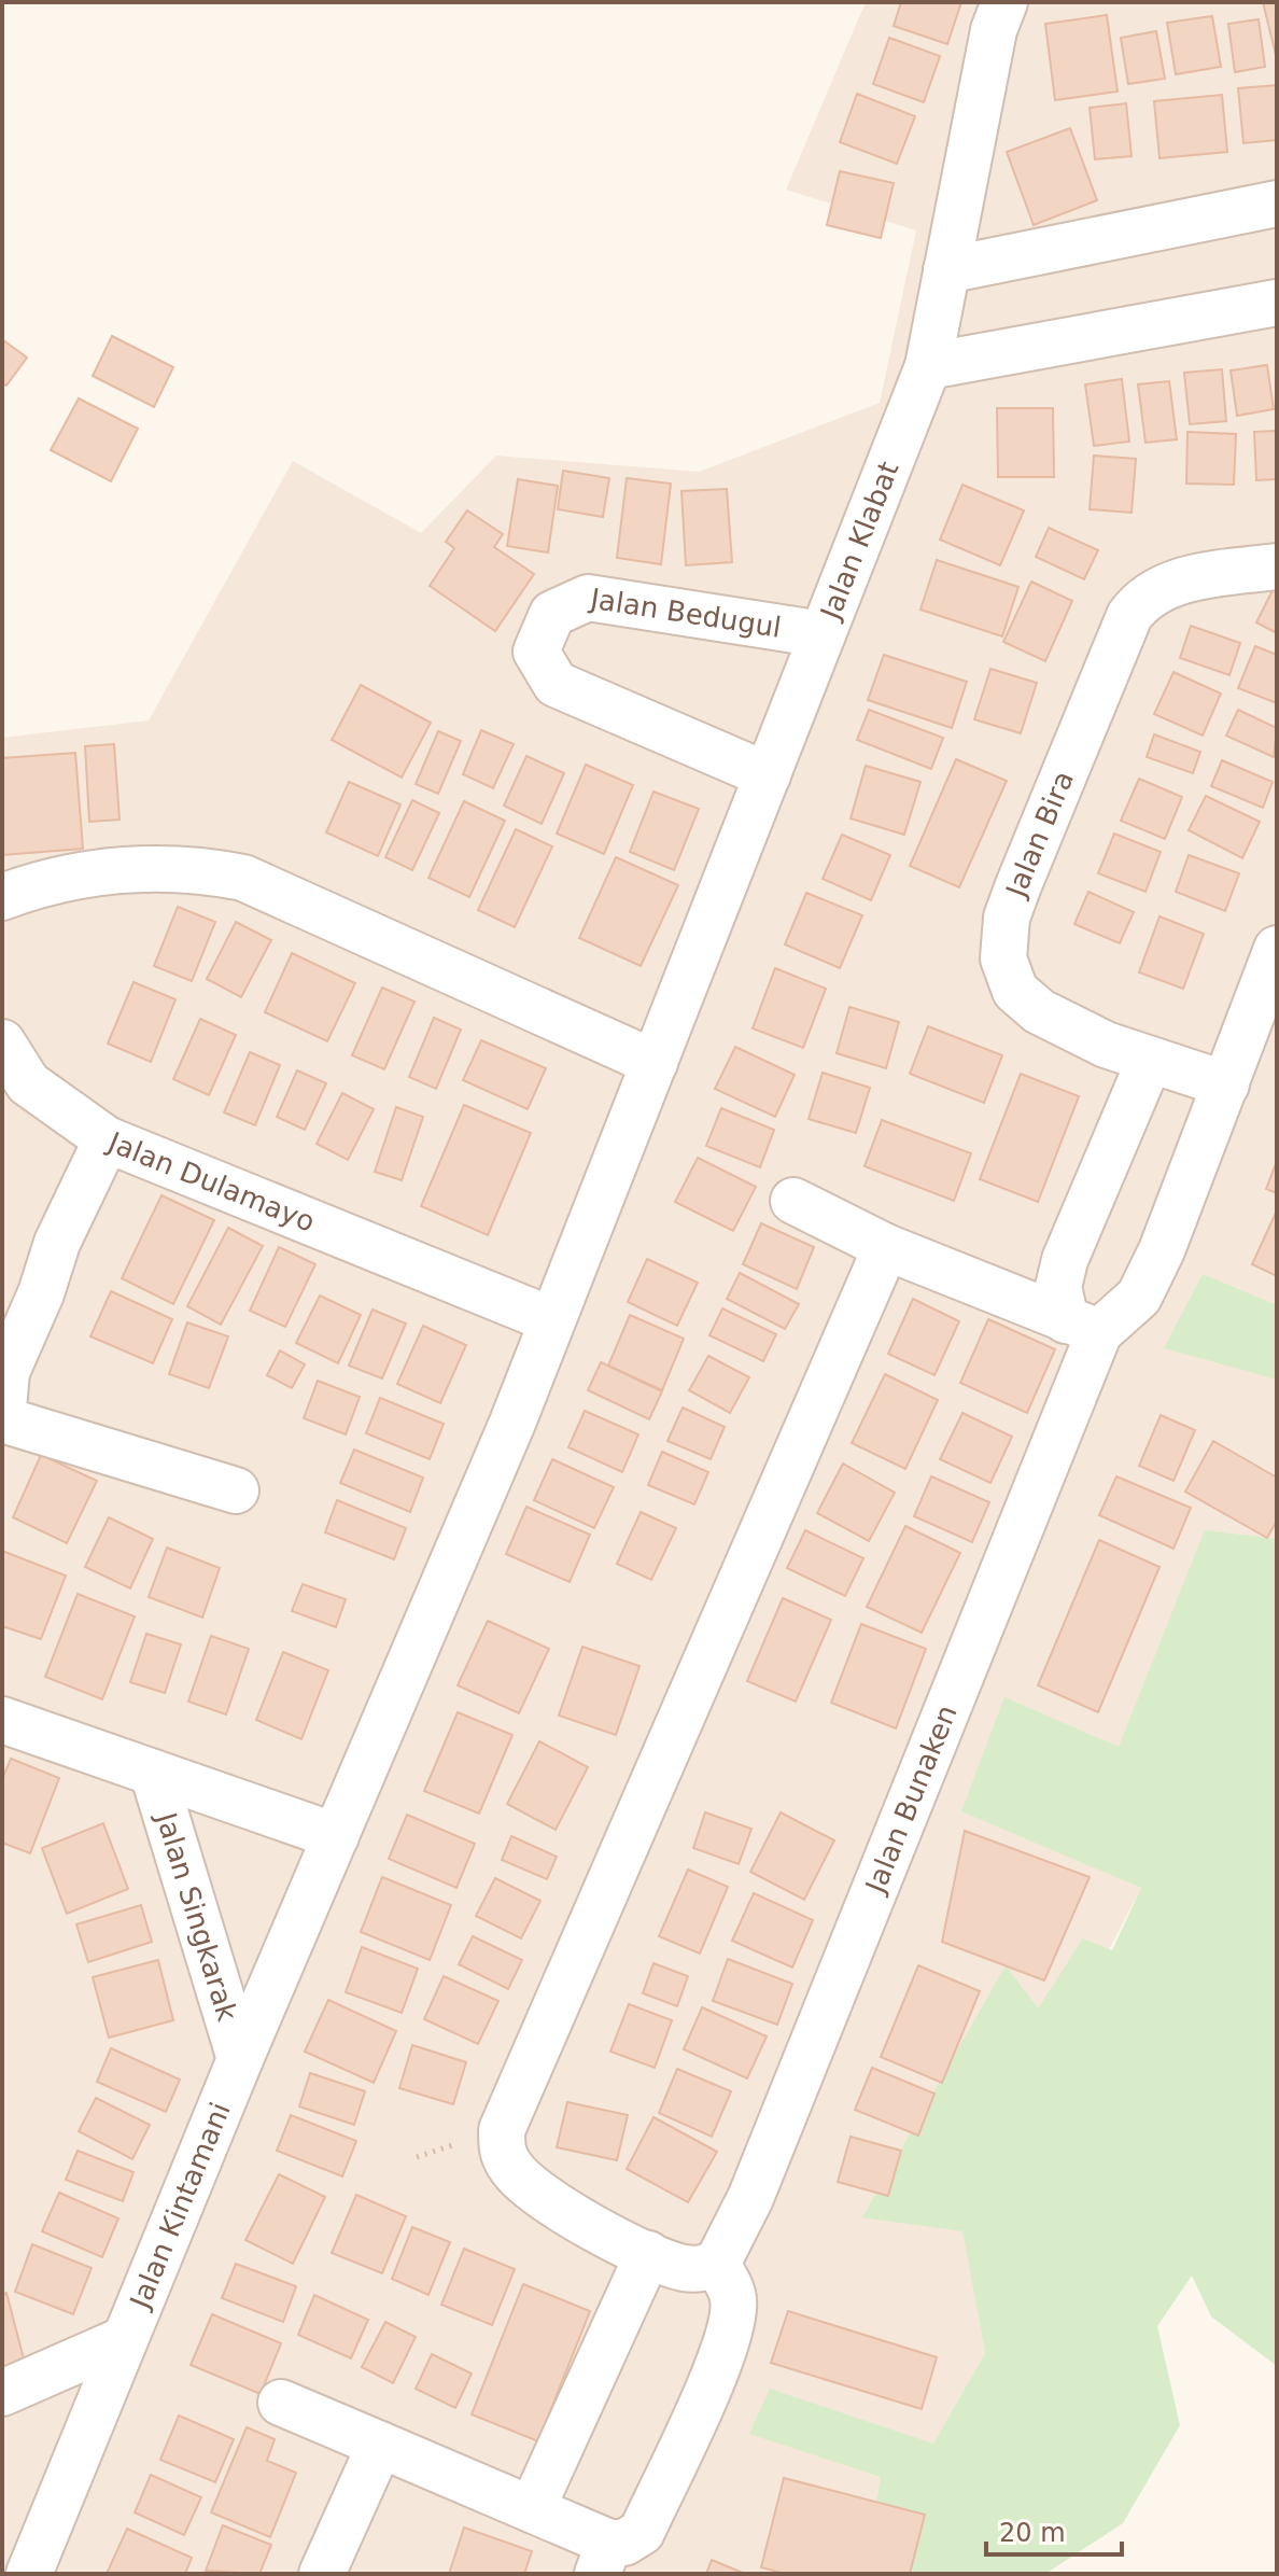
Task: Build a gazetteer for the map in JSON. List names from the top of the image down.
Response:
{
  "streets": {
    "street": [
      "Jalan Klabat",
      "Jalan Bedugul",
      "Jalan Bira",
      "Jalan Dulamayo",
      "Jalan Bunaken",
      "Jalan Singkarak",
      "Jalan Kintamani"
    ]
  },
  "crossings": [
    ["Jalan Klabat", "Jalan Bedugul"],
    ["Jalan Klabat", "Jalan Dulamayo"],
    ["Jalan Klabat", "Jalan Kintamani"],
    ["Jalan Dulamayo", "Jalan Kintamani"],
    ["Jalan Singkarak", "Jalan Kintamani"]
  ],
  "scale_bar": "20 m"
}
